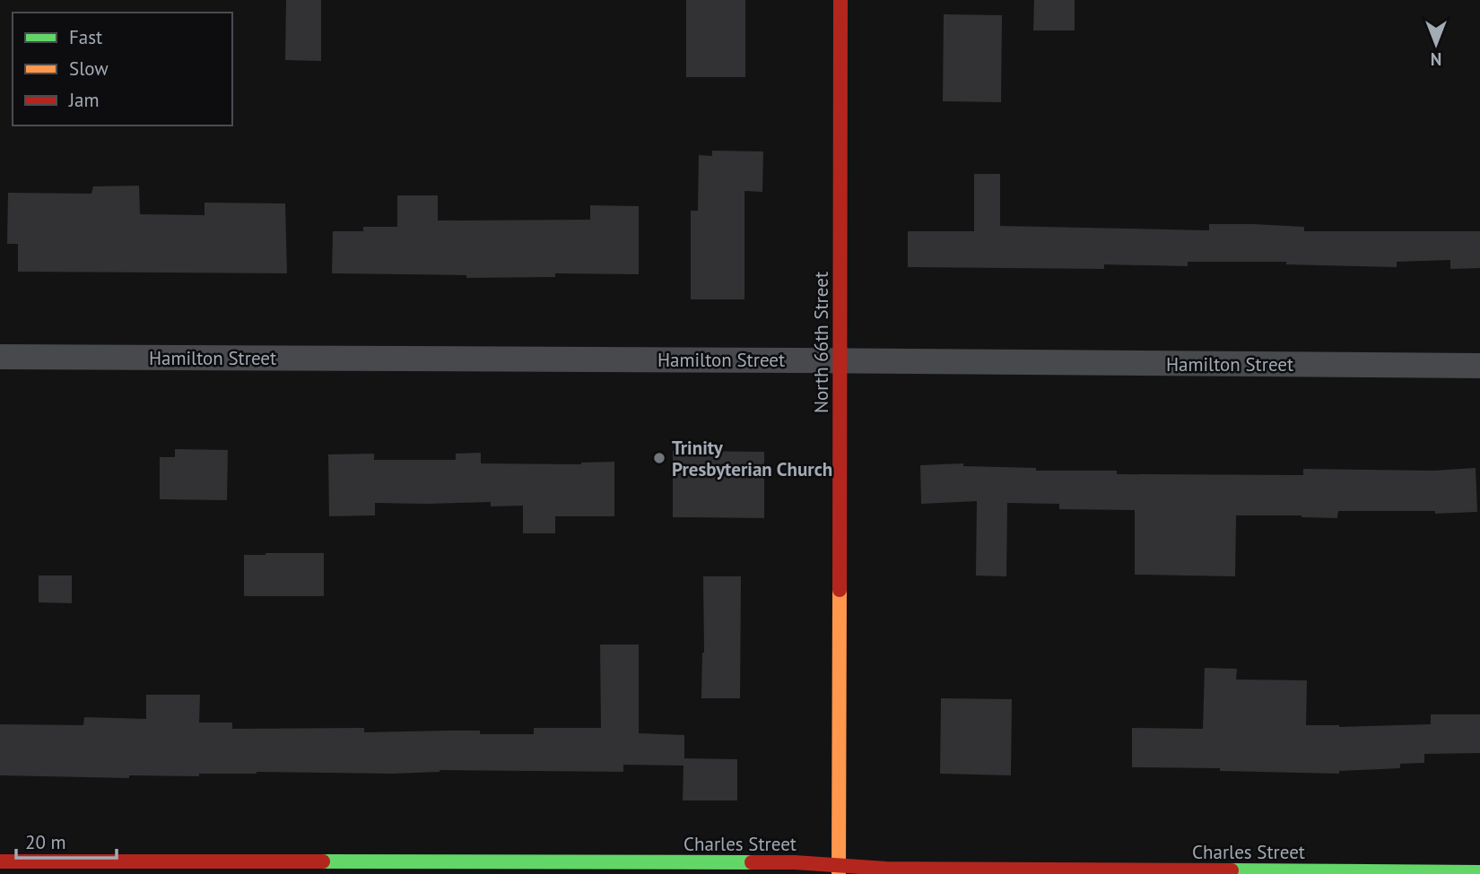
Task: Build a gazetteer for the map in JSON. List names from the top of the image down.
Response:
{
  "streets": {
    "street": ["North 66th Street", "Hamilton Street", "Charles Street"]
  },
  "crossings": [
    ["North 66th Street", "Hamilton Street"],
    ["North 66th Street", "Charles Street"]
  ],
  "places": ["Trinity Presbyterian Church"],
  "legend": ["Fast", "Slow", "Jam"],
  "scale_bar": "20 m",
  "north": "bottom"
}
